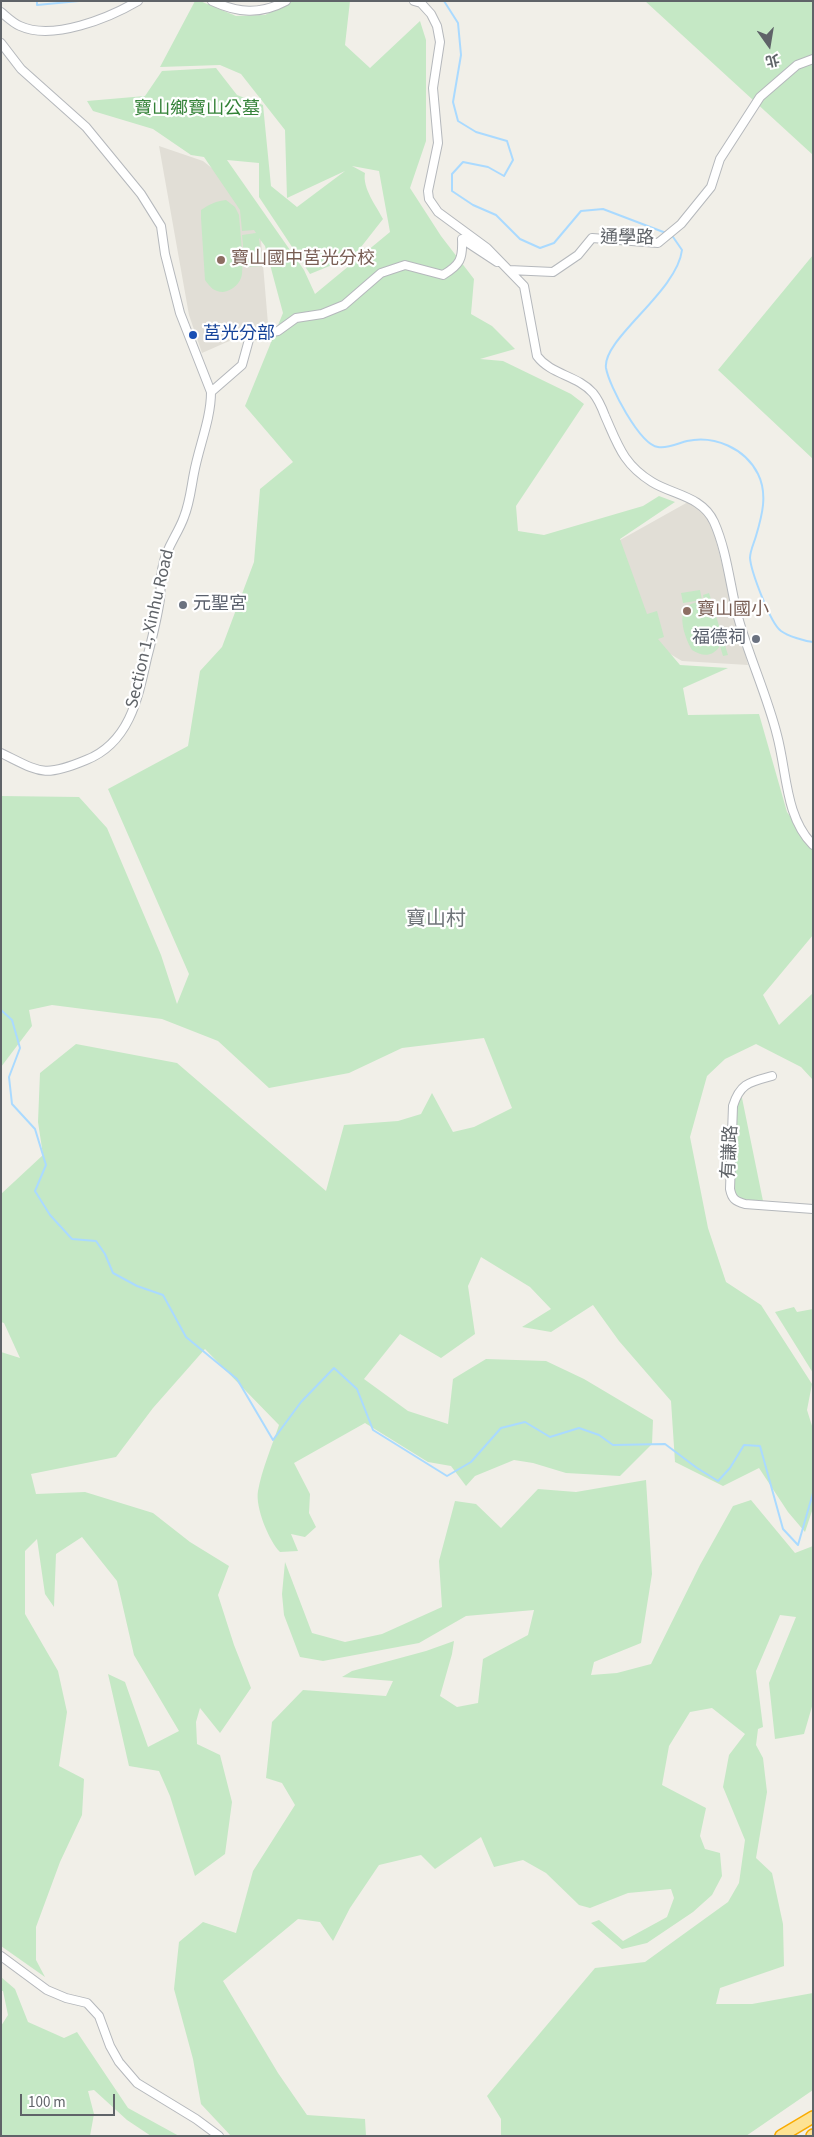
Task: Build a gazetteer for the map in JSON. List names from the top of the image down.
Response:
{
  "streets": {
    "street": ["通學路", "Section 1, Xinhu Road", "有謙路"]
  },
  "districts": ["寶山村"],
  "parks": ["寶山鄉寶山公墓"],
  "places": [
    "寶山國中莒光分校",
    "莒光分部",
    "元聖宮",
    "寶山國小",
    "福德祠"
  ],
  "scale_bar": "100 m",
  "north": "bottom"
}
